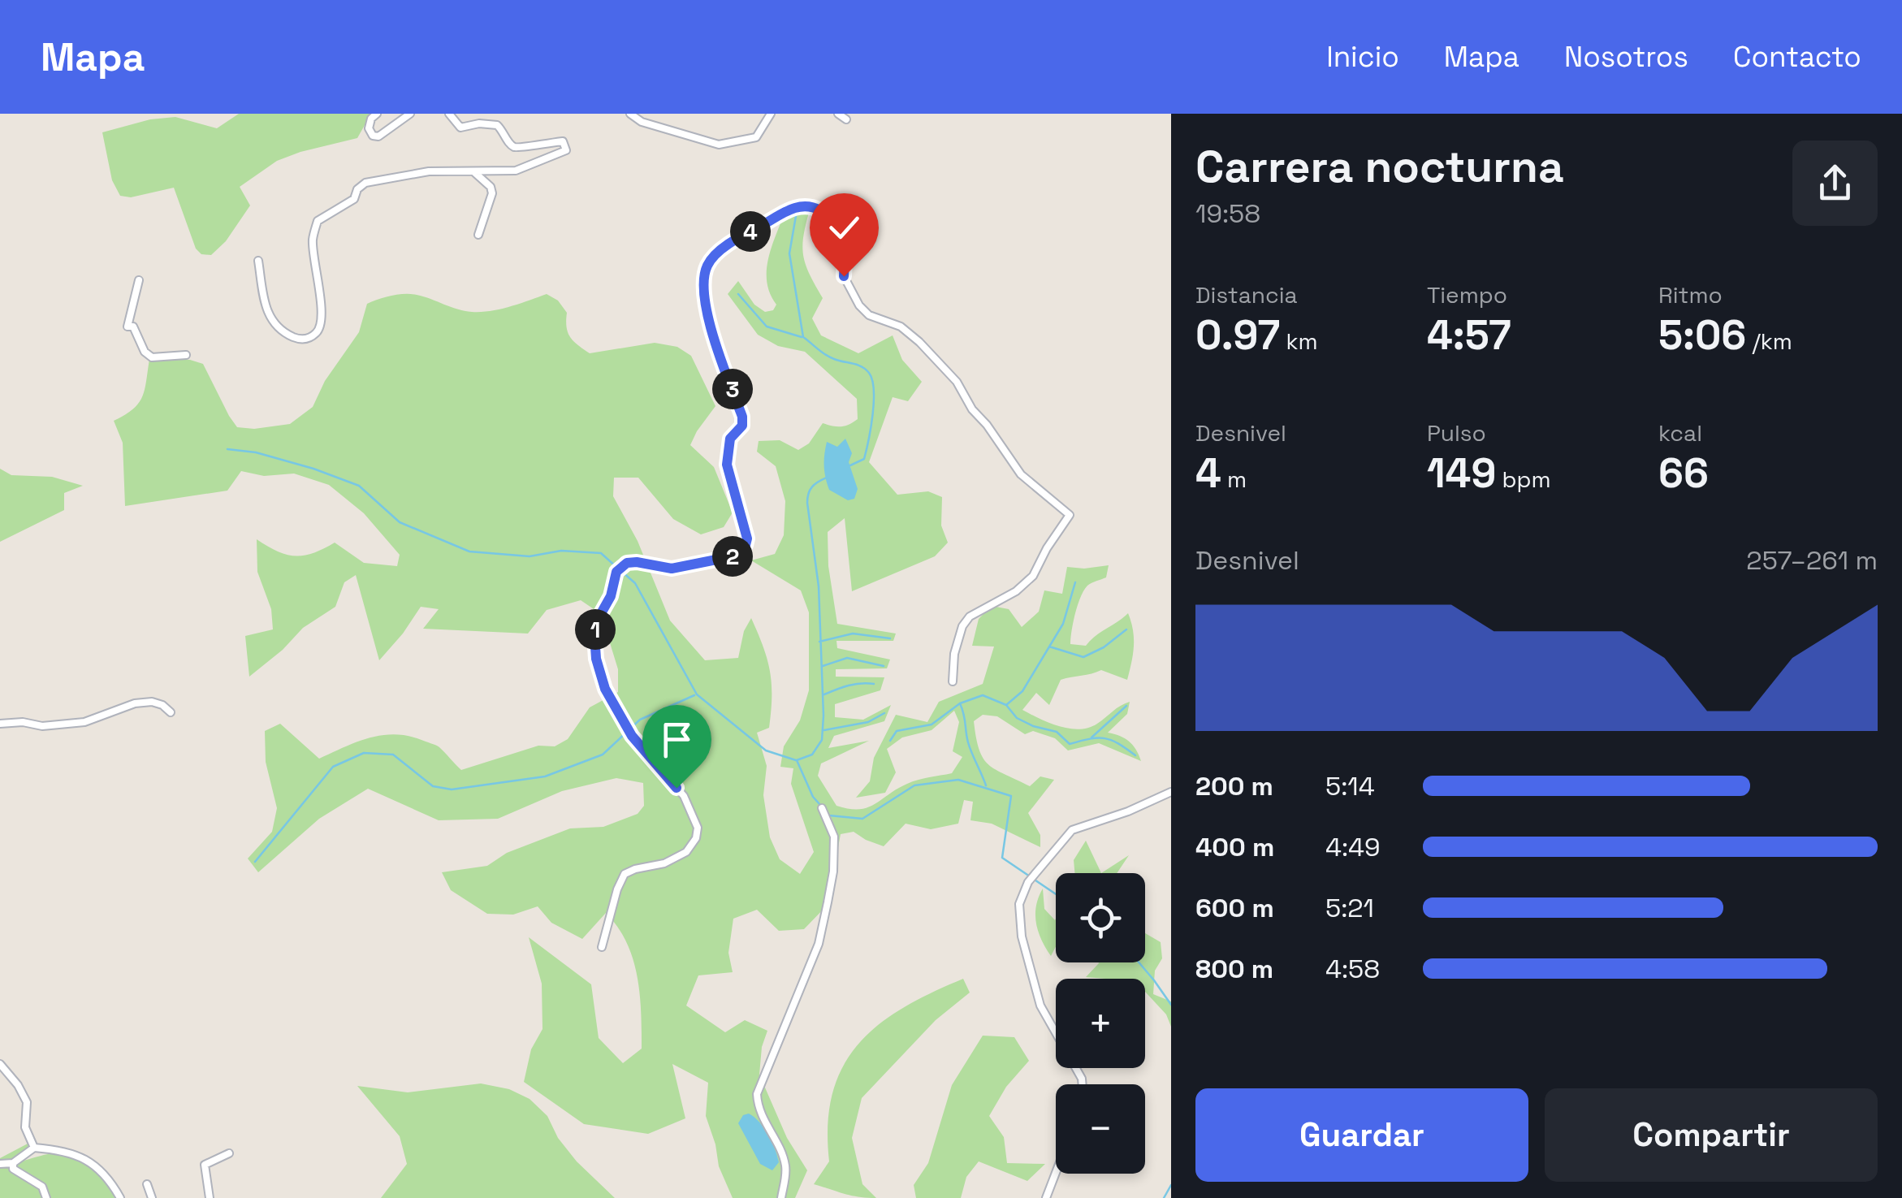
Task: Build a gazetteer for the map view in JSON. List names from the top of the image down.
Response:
{
  "page": {
    "header": "Mapa",
    "nav": [
      "Inicio",
      "Mapa",
      "Nosotros",
      "Contacto"
    ],
    "heading": ["Carrera nocturna", "19:58"],
    "pins": [
      "4",
      "3",
      "2",
      "1"
    ],
    "stats": [
      ["Distancia", "0.97 km"],
      ["Tiempo", "4:57"],
      ["Ritmo", "5:06 /km"],
      ["Desnivel", "4 m"],
      ["Pulso", "149 bpm"],
      ["kcal", "66"]
    ],
    "chart": ["Desnivel", "257–261 m"],
    "list": [
      {
        "name": "200 m",
        "note": "5:14"
      },
      {
        "name": "400 m",
        "note": "4:49"
      },
      {
        "name": "600 m",
        "note": "5:21"
      },
      {
        "name": "800 m",
        "note": "4:58"
      }
    ],
    "map_buttons": ["+", "−"],
    "buttons": ["Guardar", "Compartir"]
  }
}
